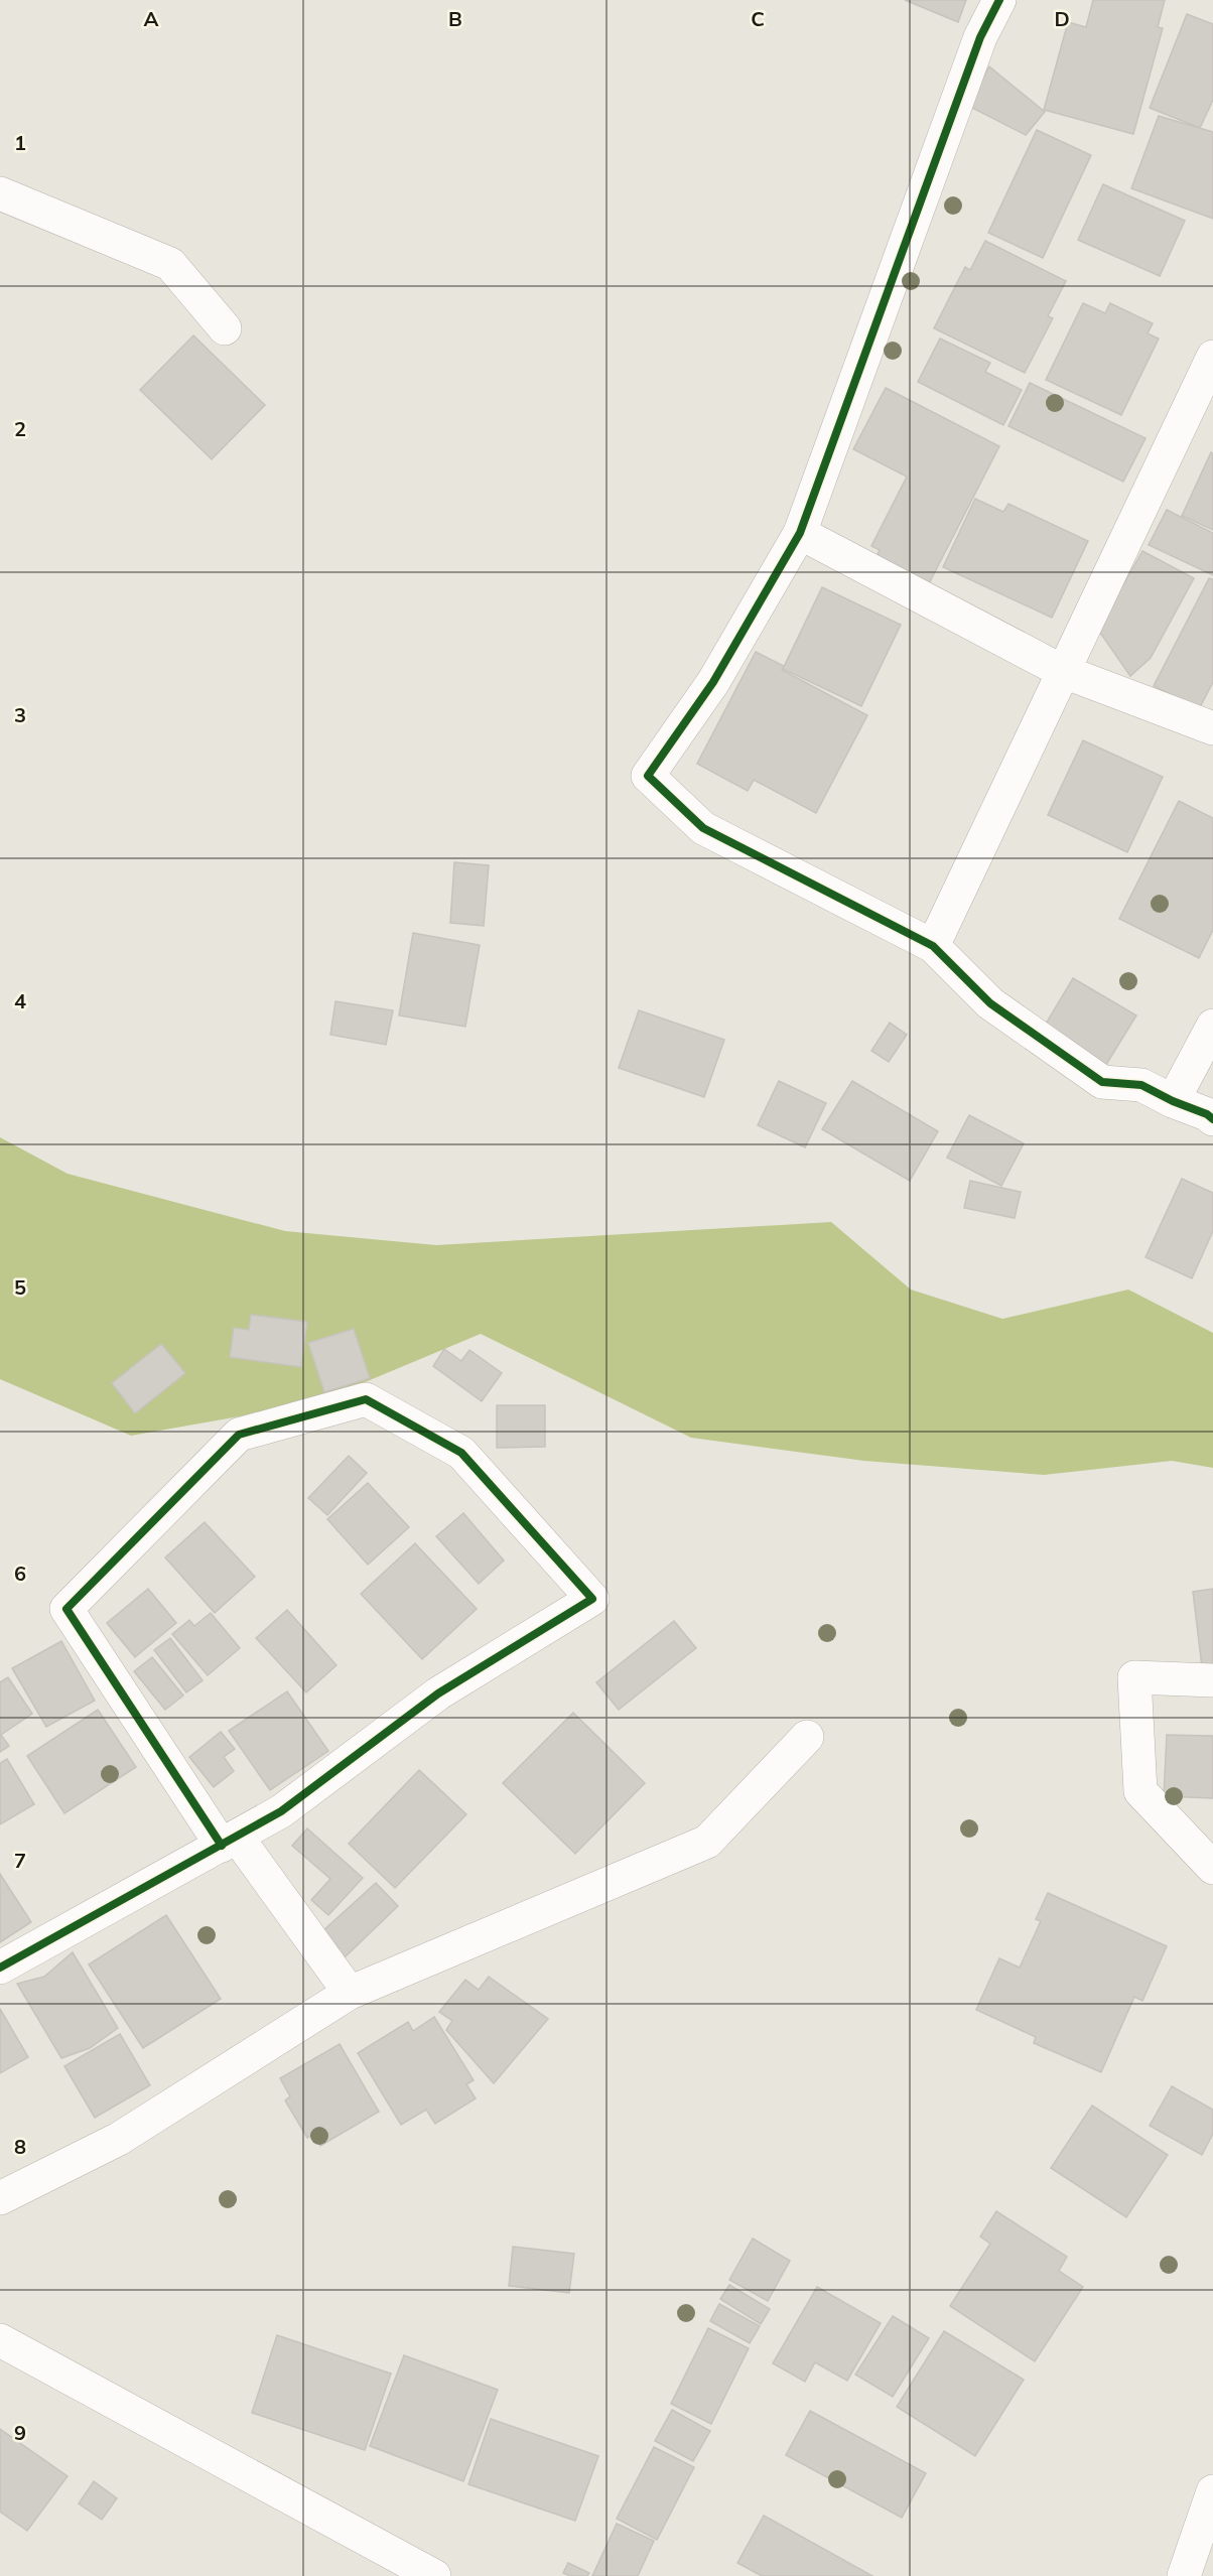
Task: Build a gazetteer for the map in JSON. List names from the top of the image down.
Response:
{
  "grid": {
    "columns": [
      "A",
      "B",
      "C",
      "D"
    ],
    "rows": [
      "1",
      "2",
      "3",
      "4",
      "5",
      "6",
      "7",
      "8",
      "9"
    ]
  }
}
